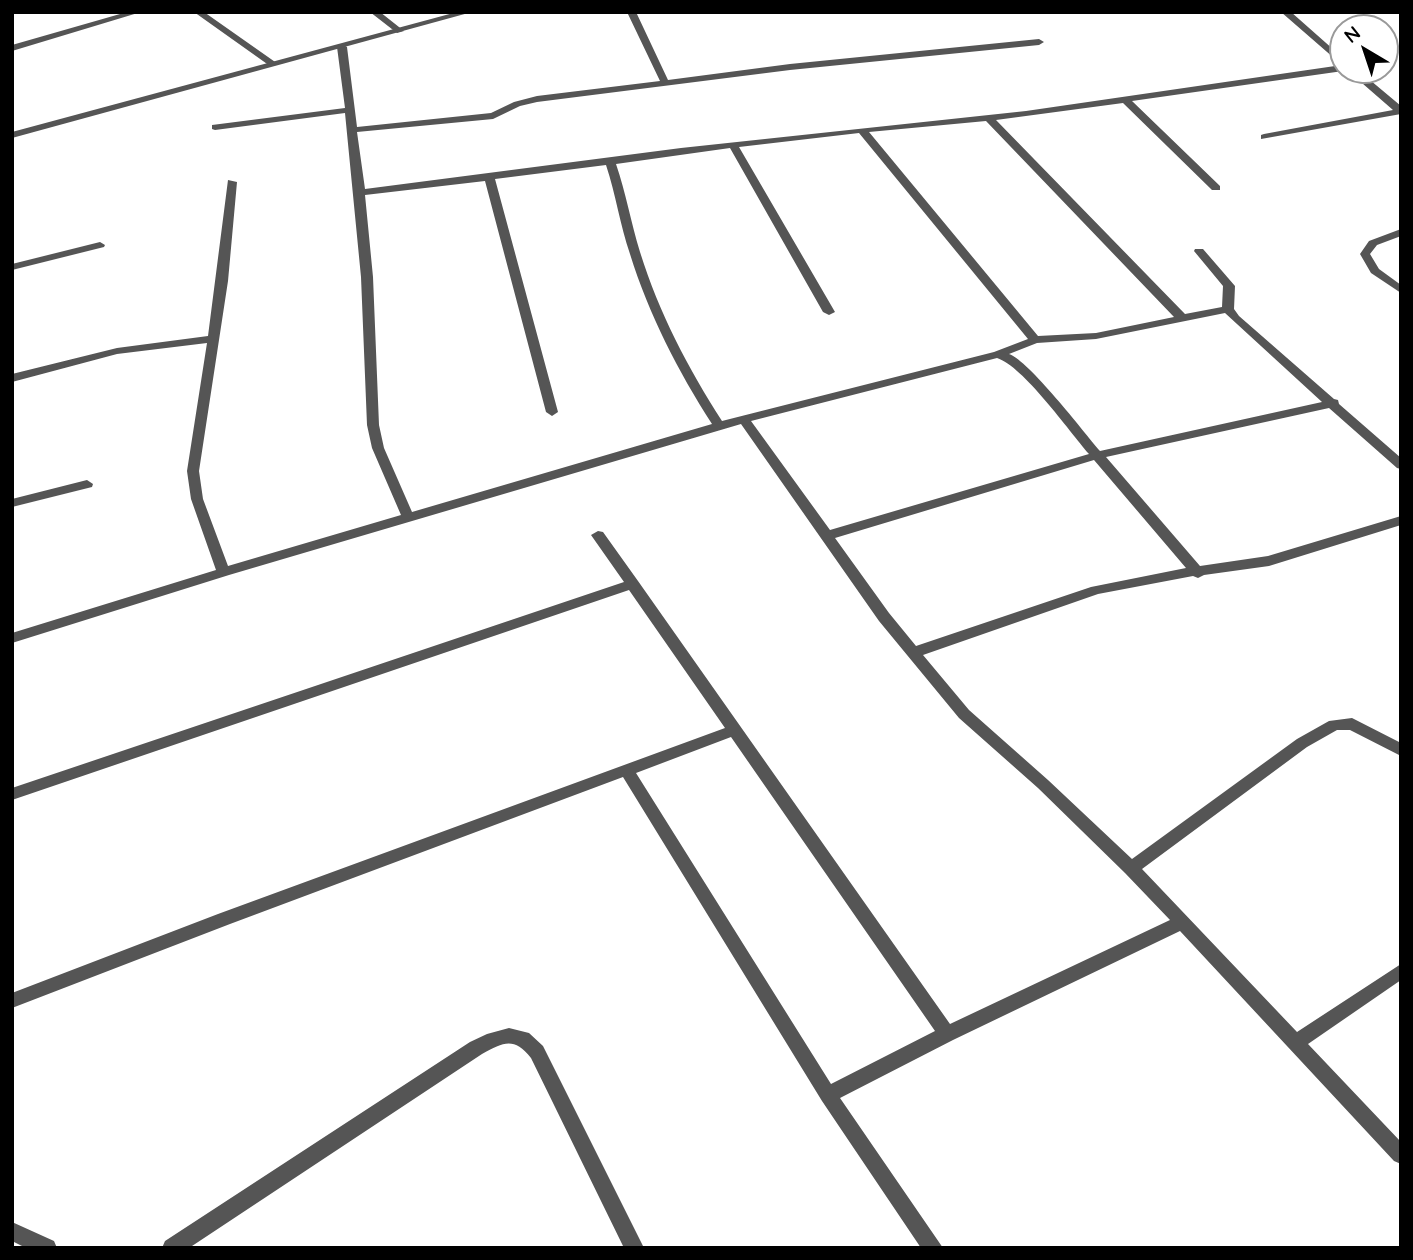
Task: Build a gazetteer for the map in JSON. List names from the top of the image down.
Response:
{
  "north": "top left"
}
